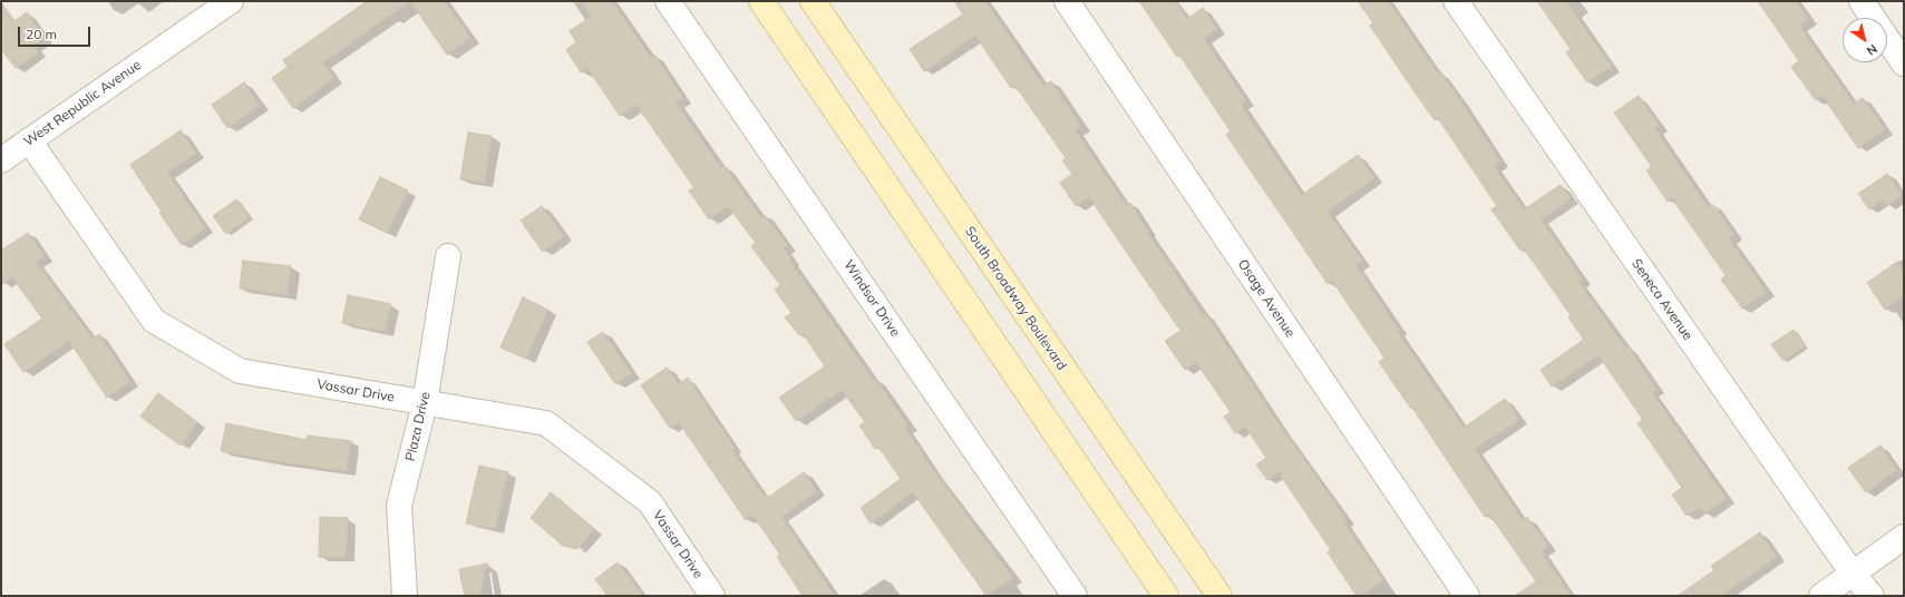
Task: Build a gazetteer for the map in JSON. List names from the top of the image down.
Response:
{
  "streets": {
    "main road": ["South Broadway Boulevard"],
    "street": [
      "West Republic Avenue",
      "Windsor Drive",
      "Osage Avenue",
      "Seneca Avenue",
      "Vassar Drive",
      "Plaza Drive"
    ]
  },
  "crossings": [
    ["West Republic Avenue", "Vassar Drive"],
    ["Vassar Drive", "Plaza Drive"]
  ],
  "scale_bar": "20 m",
  "north": "bottom right"
}
